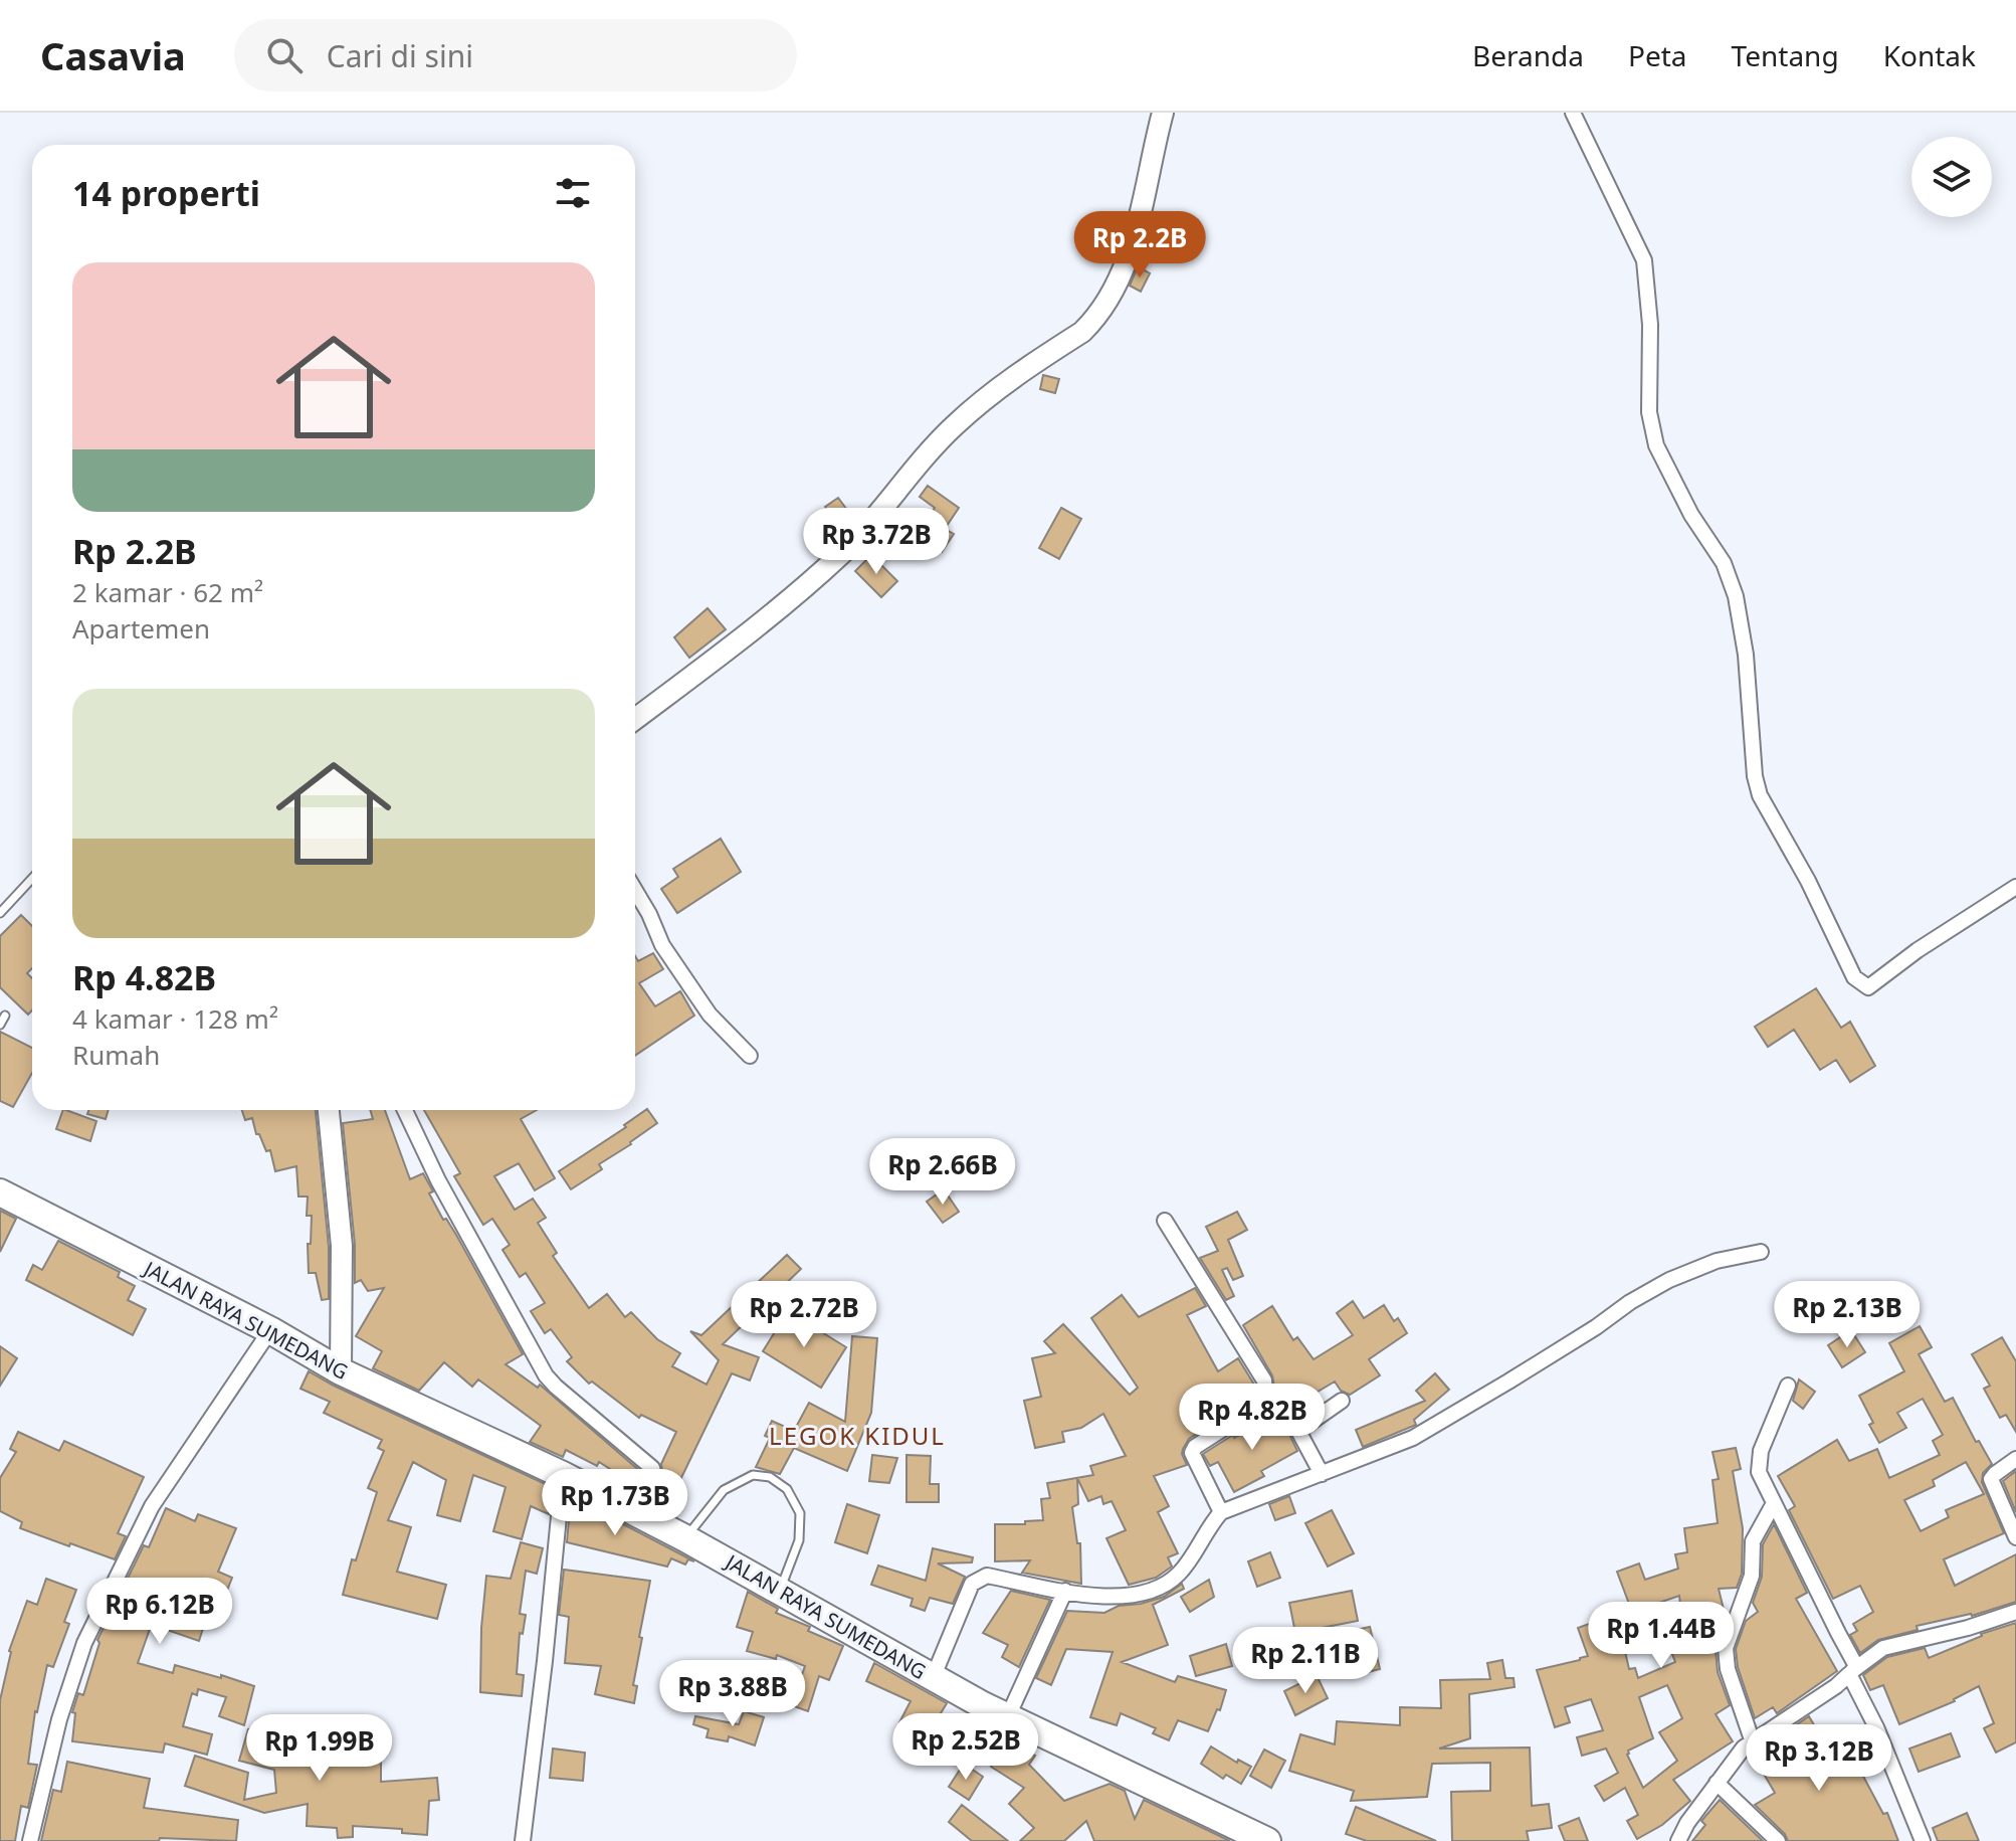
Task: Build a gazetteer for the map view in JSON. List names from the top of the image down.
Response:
{
  "streets": {
    "highway": ["JALAN RAYA SUMEDANG"]
  },
  "districts": ["LEGOK KIDUL"],
  "page": {
    "header": "Casavia",
    "search": "Cari di sini",
    "nav": [
      "Beranda",
      "Peta",
      "Tentang",
      "Kontak"
    ],
    "heading": "14 properti",
    "price": [
      "Rp 2.2B",
      "Rp 3.72B",
      "Rp 2.66B",
      "Rp 2.72B",
      "Rp 2.13B",
      "Rp 4.82B",
      "Rp 1.73B",
      "Rp 6.12B",
      "Rp 1.44B",
      "Rp 2.11B",
      "Rp 3.88B",
      "Rp 2.52B",
      "Rp 1.99B",
      "Rp 3.12B"
    ],
    "list": [
      {
        "name": "Rp 2.2B",
        "note": "2 kamar · 62 m² · Apartemen"
      },
      {
        "name": "Rp 4.82B",
        "note": "4 kamar · 128 m² · Rumah"
      }
    ]
  }
}
